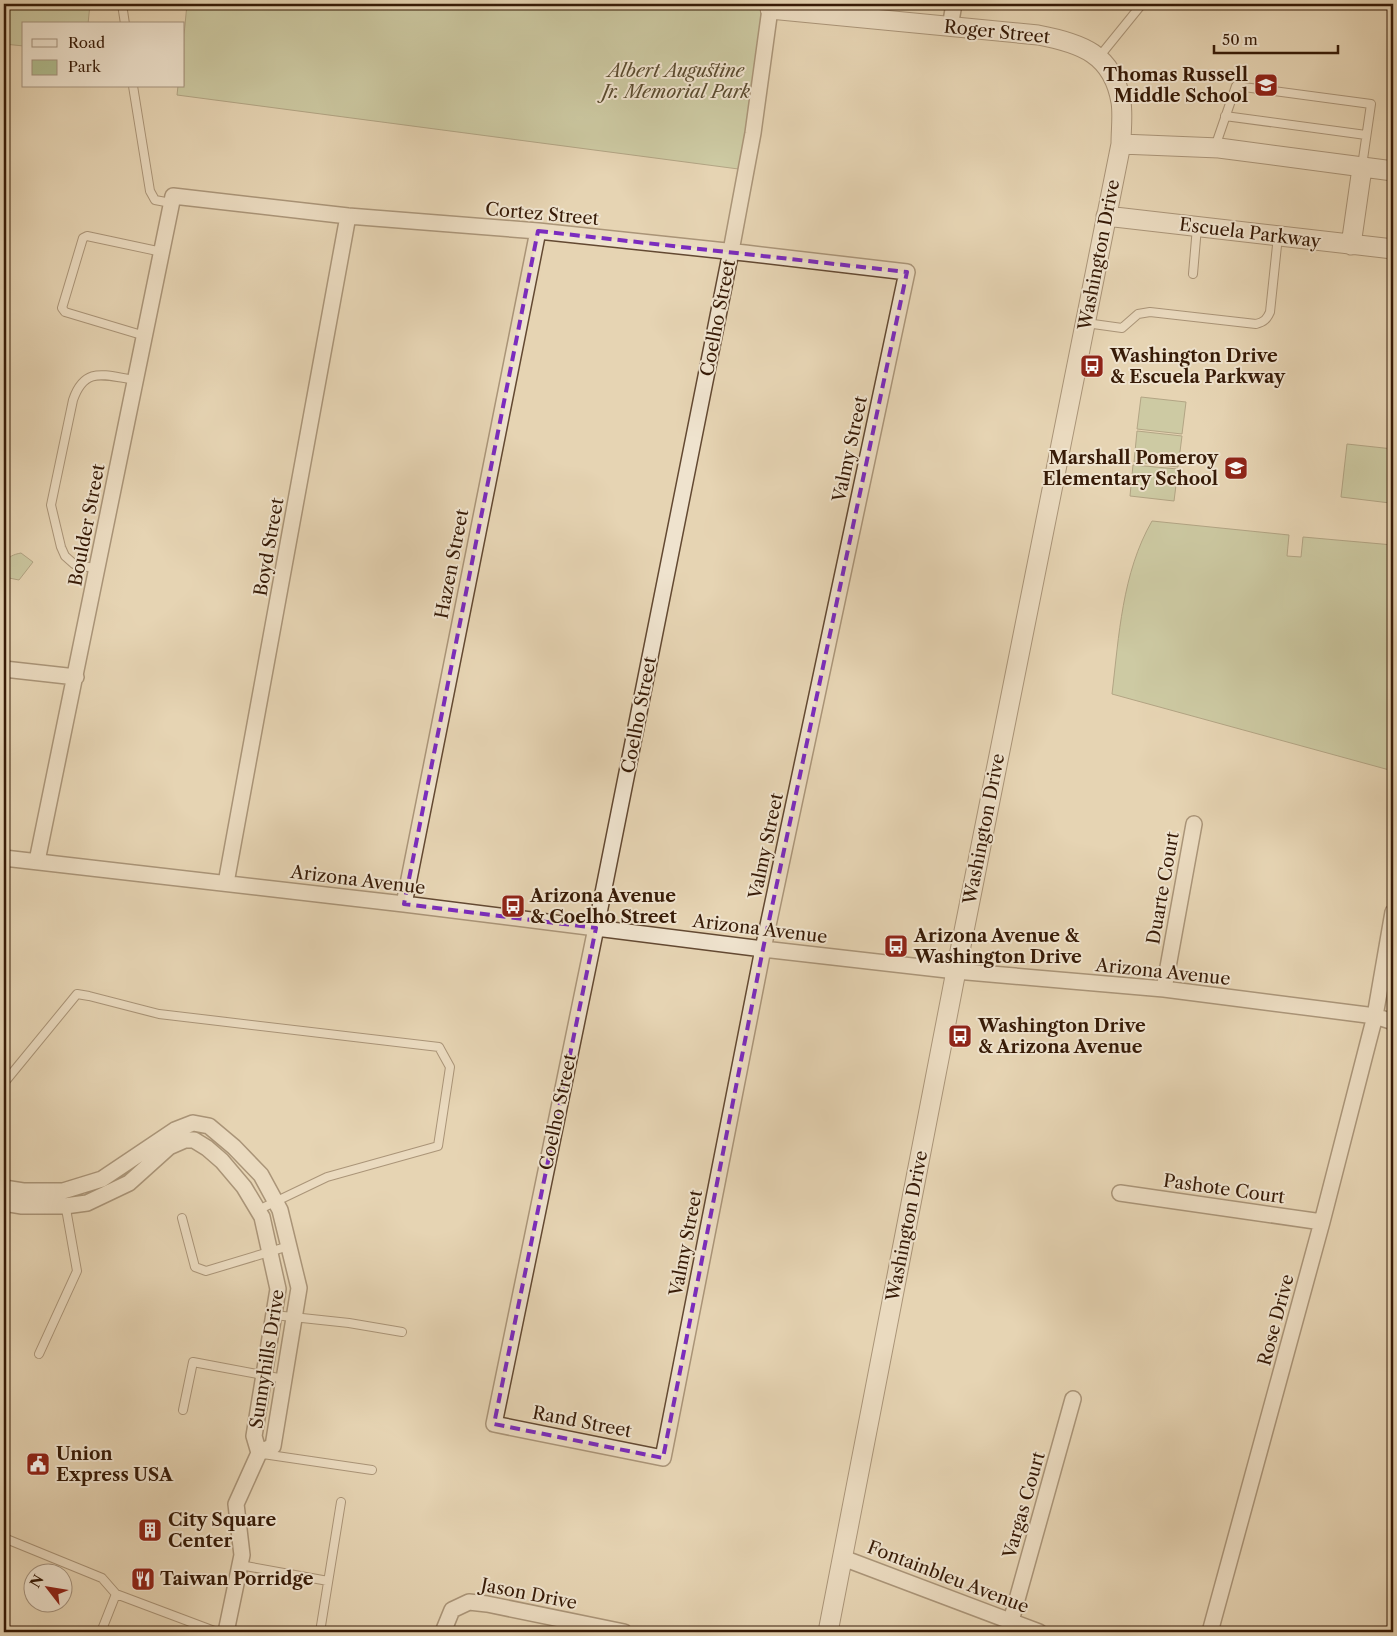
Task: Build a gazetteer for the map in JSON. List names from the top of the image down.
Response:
{
  "streets": {
    "street": [
      "Roger Street",
      "Cortez Street",
      "Escuela Parkway",
      "Washington Drive",
      "Coelho Street",
      "Valmy Street",
      "Boulder Street",
      "Boyd Street",
      "Hazen Street",
      "Arizona Avenue",
      "Duarte Court",
      "Pashote Court",
      "Rose Drive",
      "Sunnyhills Drive",
      "Rand Street",
      "Vargas Court",
      "Fontainbleu Avenue",
      "Jason Drive"
    ]
  },
  "crossings": [
    ["Roger Street", "Washington Drive"],
    ["Roger Street", "Coelho Street"],
    ["Cortez Street", "Coelho Street"],
    ["Cortez Street", "Valmy Street"],
    ["Cortez Street", "Boulder Street"],
    ["Cortez Street", "Boyd Street"],
    ["Cortez Street", "Hazen Street"],
    ["Escuela Parkway", "Washington Drive"],
    ["Washington Drive", "Arizona Avenue"],
    ["Washington Drive", "Fontainbleu Avenue"],
    ["Coelho Street", "Arizona Avenue"],
    ["Coelho Street", "Rand Street"],
    ["Valmy Street", "Arizona Avenue"],
    ["Valmy Street", "Rand Street"],
    ["Boulder Street", "Arizona Avenue"],
    ["Boyd Street", "Arizona Avenue"],
    ["Hazen Street", "Arizona Avenue"],
    ["Arizona Avenue", "Duarte Court"],
    ["Arizona Avenue", "Rose Drive"],
    ["Pashote Court", "Rose Drive"],
    ["Vargas Court", "Fontainbleu Avenue"]
  ],
  "parks": ["Albert Augustine Jr. Memorial Park"],
  "places": {
    "school or university": ["Thomas Russell Middle School", "Marshall Pomeroy Elementary School"],
    "bus stop": [
      "Washington Drive & Escuela Parkway",
      "Arizona Avenue & Coelho Street",
      "Arizona Avenue & Washington Drive",
      "Washington Drive & Arizona Avenue"
    ],
    "public building": ["Union Express USA"],
    "building": ["City Square Center"],
    "restaurant": ["Taiwan Porridge"]
  },
  "legend": ["Road", "Park"],
  "scale_bar": "50 m",
  "north": "top left"
}
